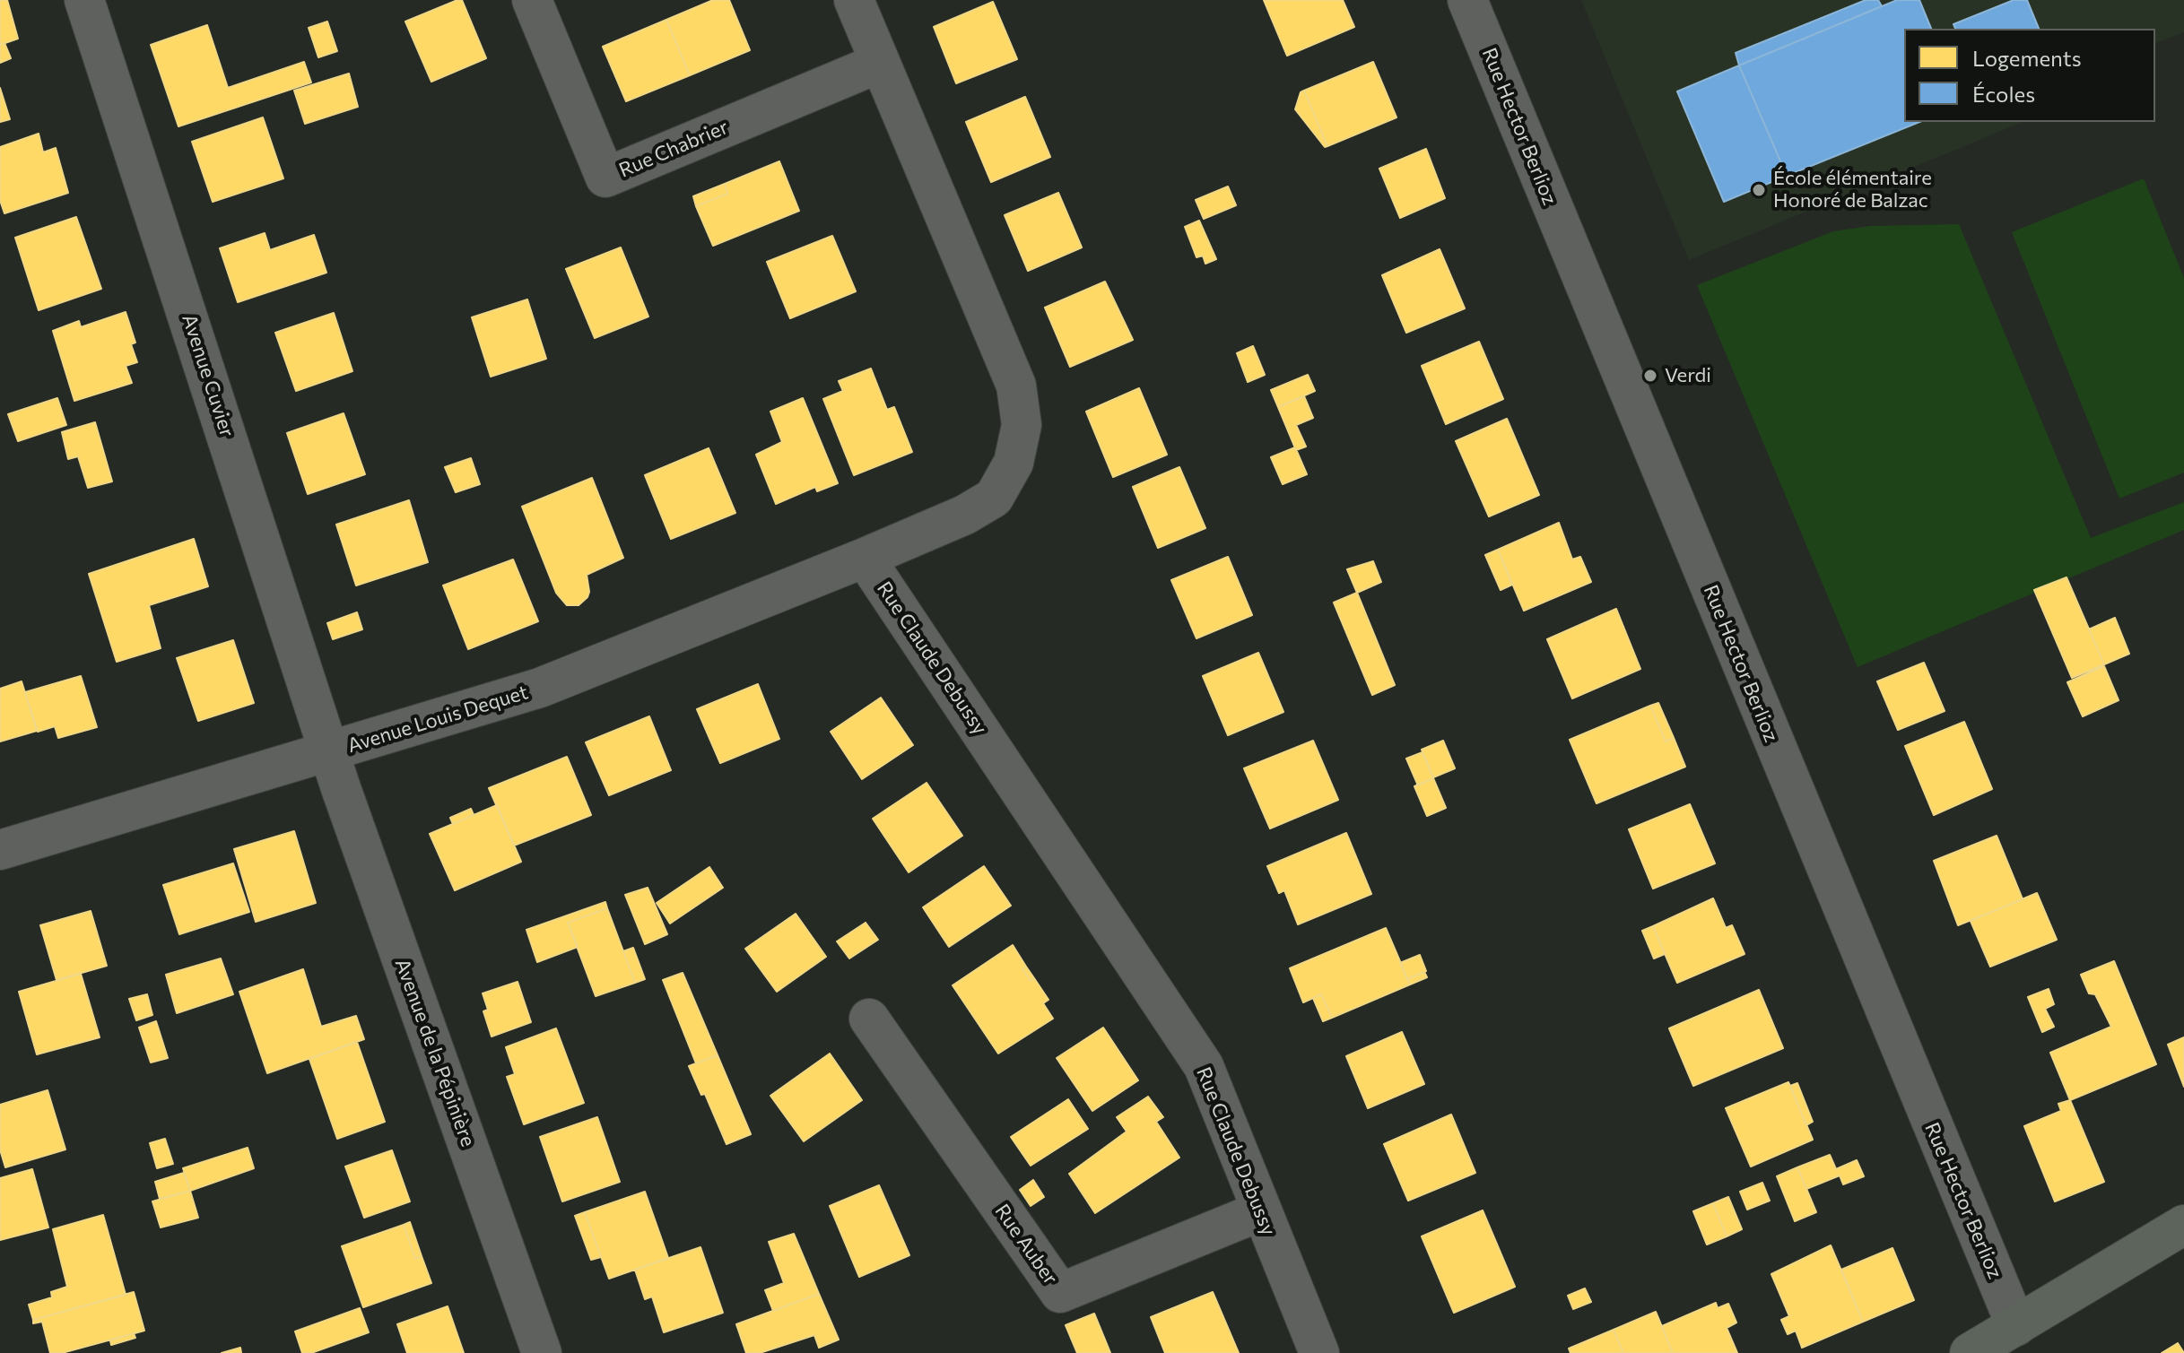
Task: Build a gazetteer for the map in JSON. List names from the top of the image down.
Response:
{
  "streets": {
    "street": [
      "Rue Hector Berlioz",
      "Rue Chabrier",
      "Avenue Cuvier",
      "Rue Claude Debussy",
      "Avenue Louis Dequet",
      "Avenue de la Pépinière",
      "Rue Auber"
    ]
  },
  "crossings": [
    ["Rue Chabrier", "Rue Claude Debussy"],
    ["Avenue Cuvier", "Avenue Louis Dequet"],
    ["Avenue Cuvier", "Avenue de la Pépinière"],
    ["Rue Claude Debussy", "Avenue Louis Dequet"],
    ["Rue Claude Debussy", "Rue Auber"],
    ["Avenue Louis Dequet", "Avenue de la Pépinière"]
  ],
  "places": ["École élémentaire Honoré de Balzac", "Verdi"],
  "legend": ["Logements", "Écoles"]
}
